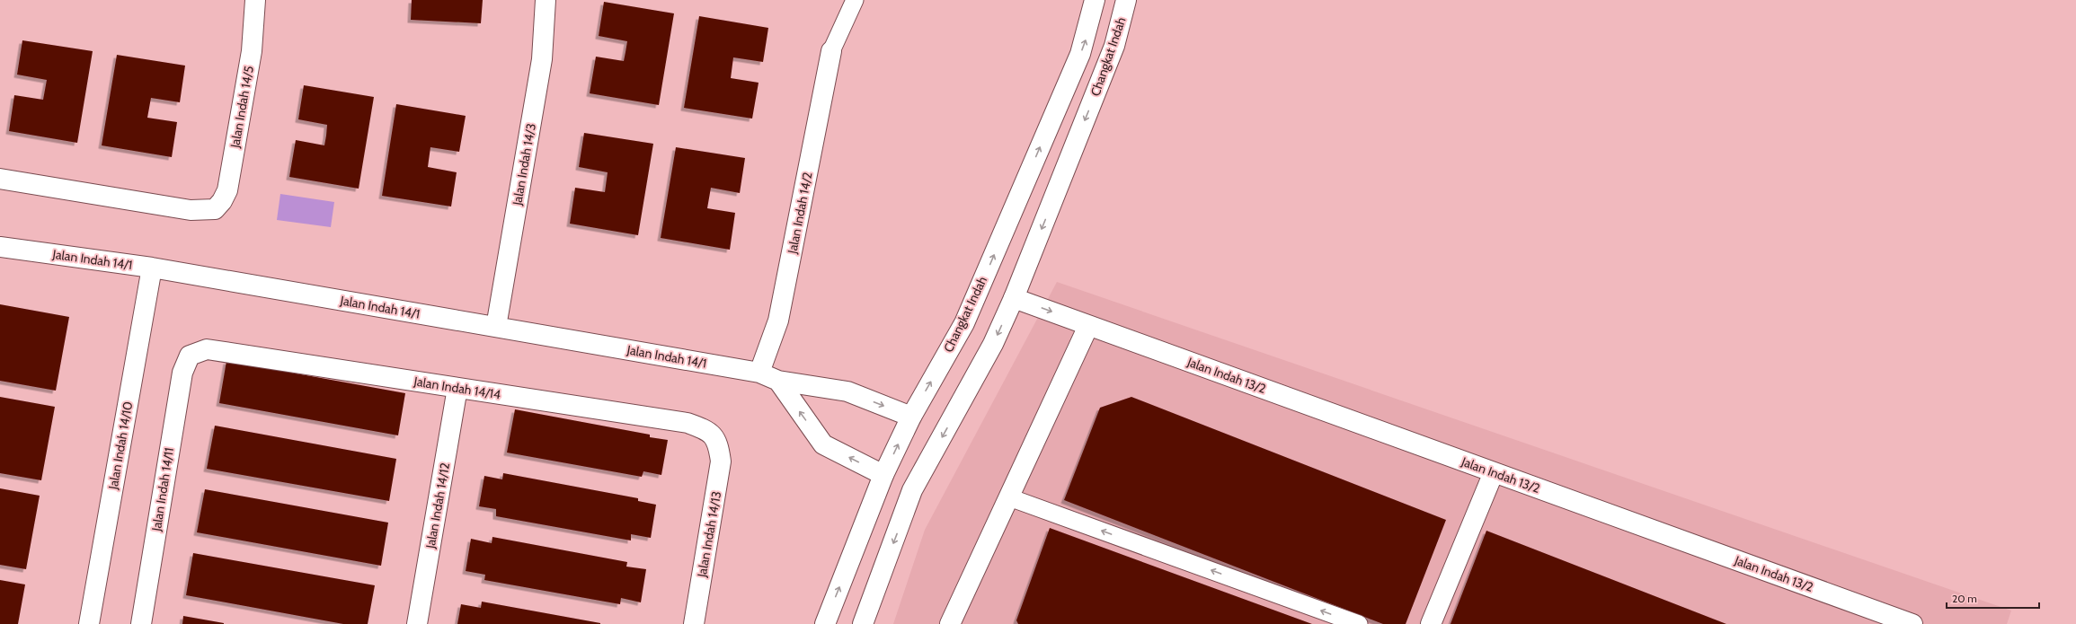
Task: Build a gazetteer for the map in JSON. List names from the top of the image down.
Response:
{
  "streets": {
    "street": [
      "Changkat Indah",
      "Jalan Indah 14/5",
      "Jalan Indah 14/3",
      "Jalan Indah 14/2",
      "Jalan Indah 14/1",
      "Jalan Indah 13/2",
      "Jalan Indah 14/14",
      "Jalan Indah 14/10",
      "Jalan Indah 14/11",
      "Jalan Indah 14/12",
      "Jalan Indah 14/13"
    ]
  },
  "crossings": [
    ["Changkat Indah", "Jalan Indah 14/1"],
    ["Changkat Indah", "Jalan Indah 13/2"],
    ["Jalan Indah 14/3", "Jalan Indah 14/1"],
    ["Jalan Indah 14/2", "Jalan Indah 14/1"],
    ["Jalan Indah 14/1", "Jalan Indah 14/10"],
    ["Jalan Indah 14/14", "Jalan Indah 14/11"],
    ["Jalan Indah 14/14", "Jalan Indah 14/12"],
    ["Jalan Indah 14/14", "Jalan Indah 14/13"]
  ],
  "scale_bar": "20 m"
}
